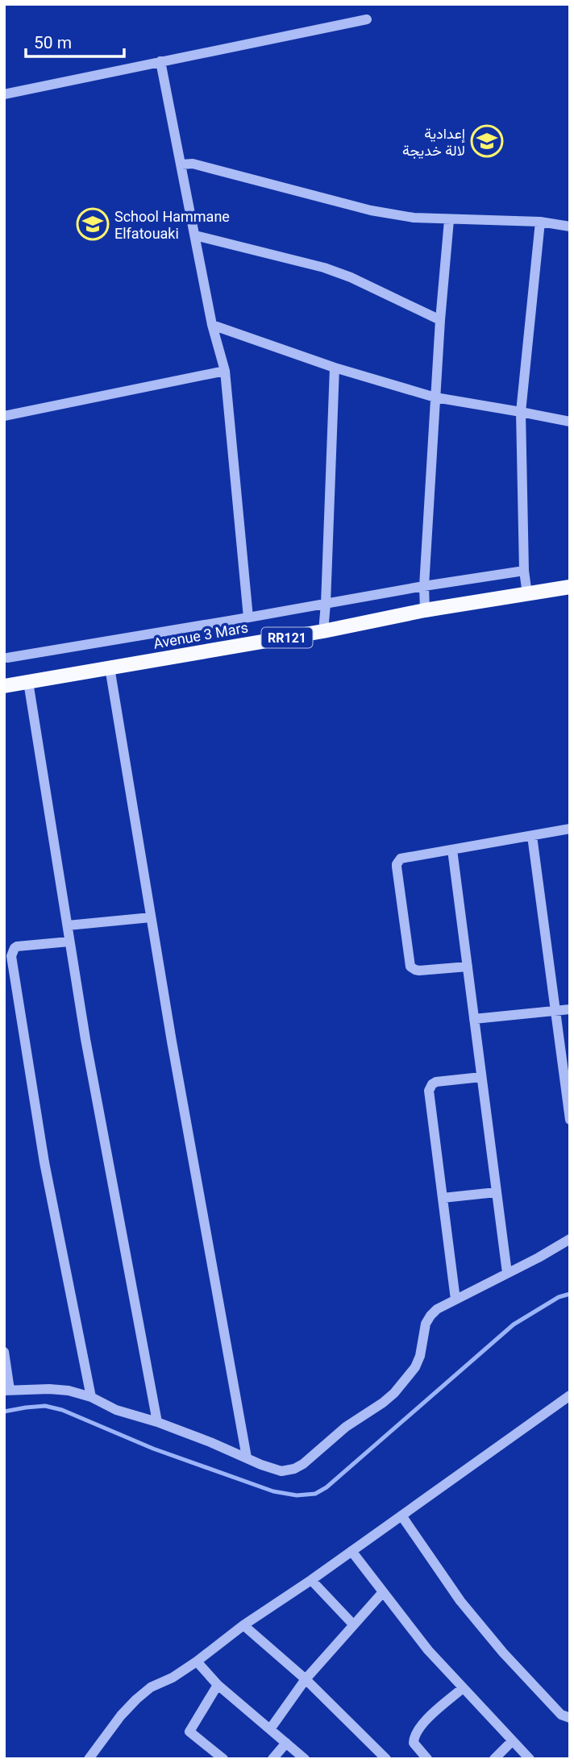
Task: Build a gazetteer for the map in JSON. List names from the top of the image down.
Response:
{
  "streets": {
    "main road": ["Avenue 3 Mars", "RR121"]
  },
  "places": {
    "school or university": ["إعدادية لالة خديجة", "School Hammane Elfatouaki"]
  },
  "scale_bar": "50 m"
}
